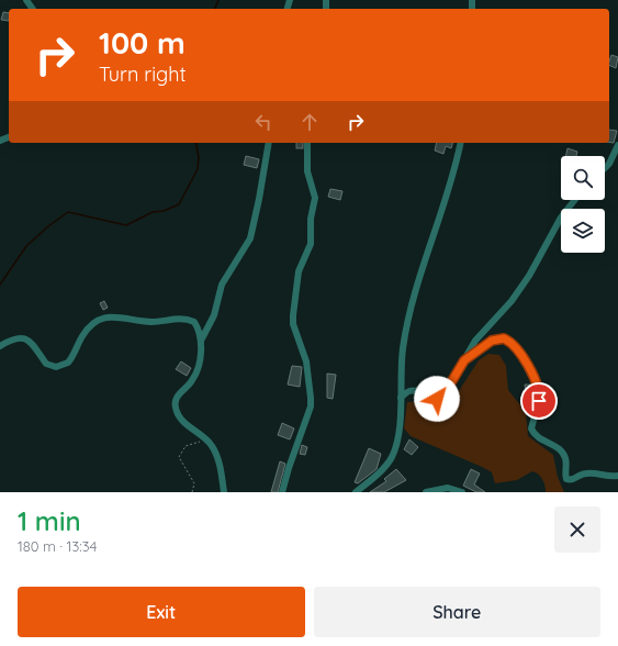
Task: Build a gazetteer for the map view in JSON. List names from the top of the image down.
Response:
{
  "page": {
    "turn": ["100 m", "Turn right"],
    "heading": ["1 min", "180 m · 13:34"],
    "buttons": ["Exit", "Share"]
  }
}
